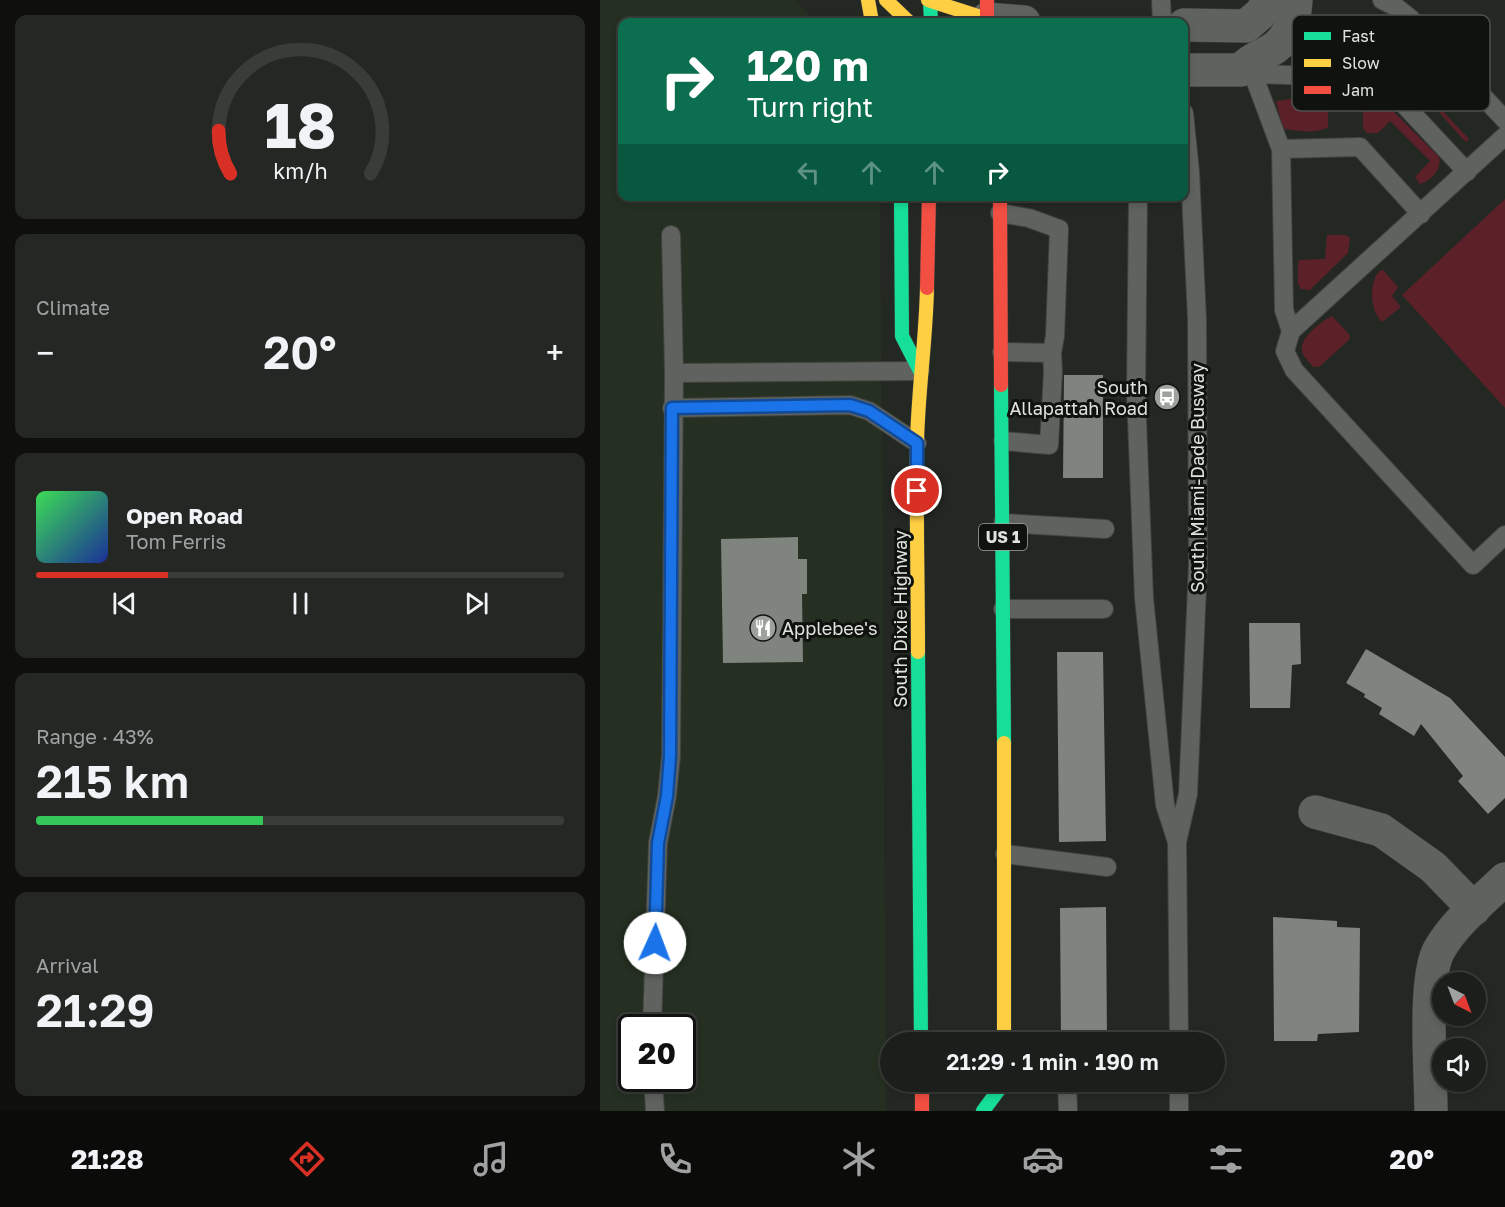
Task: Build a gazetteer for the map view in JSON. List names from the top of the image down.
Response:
{
  "streets": {
    "main road": ["US 1", "South Dixie Highway"],
    "lane": ["South Miami-Dade Busway"]
  },
  "places": {
    "bus stop": ["South Allapattah Road"],
    "restaurant": ["Applebee's"]
  },
  "legend": ["Fast", "Slow", "Jam"],
  "north": "bottom right",
  "page": {
    "turn": ["120 m", "Turn right"],
    "tile": [
      "Climate",
      ["Range · 43%", "215 km"],
      ["Arrival", "21:29"]
    ],
    "heat": ["−", "20°", "+"],
    "song": ["Open Road", "Tom Ferris"],
    "limit": "20",
    "trip": "21:29 · 1 min · 190 m",
    "tabs": ["21:28", "20°"],
    "gauge": ["18", "km/h"]
  }
}
